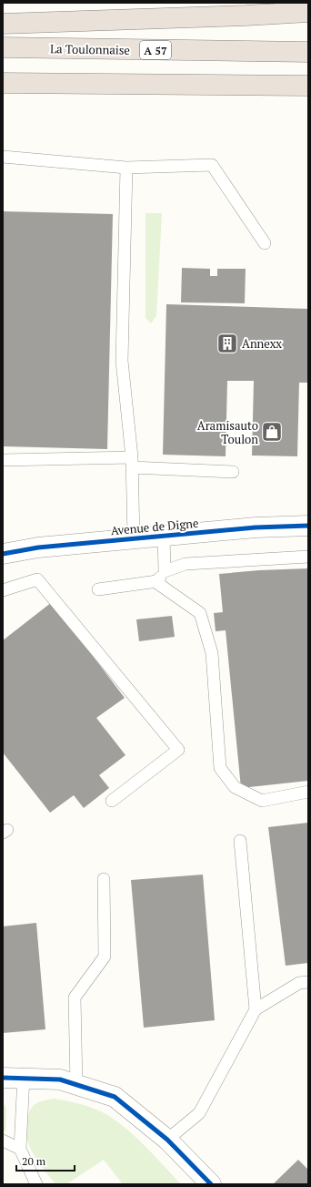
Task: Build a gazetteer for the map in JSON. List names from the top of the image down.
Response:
{
  "streets": {
    "highway": ["La Toulonnaise", "A 57"],
    "street": ["Avenue de Digne"]
  },
  "places": {
    "building": ["Annexx"],
    "shop": ["Aramisauto Toulon"]
  },
  "scale_bar": "20 m"
}
